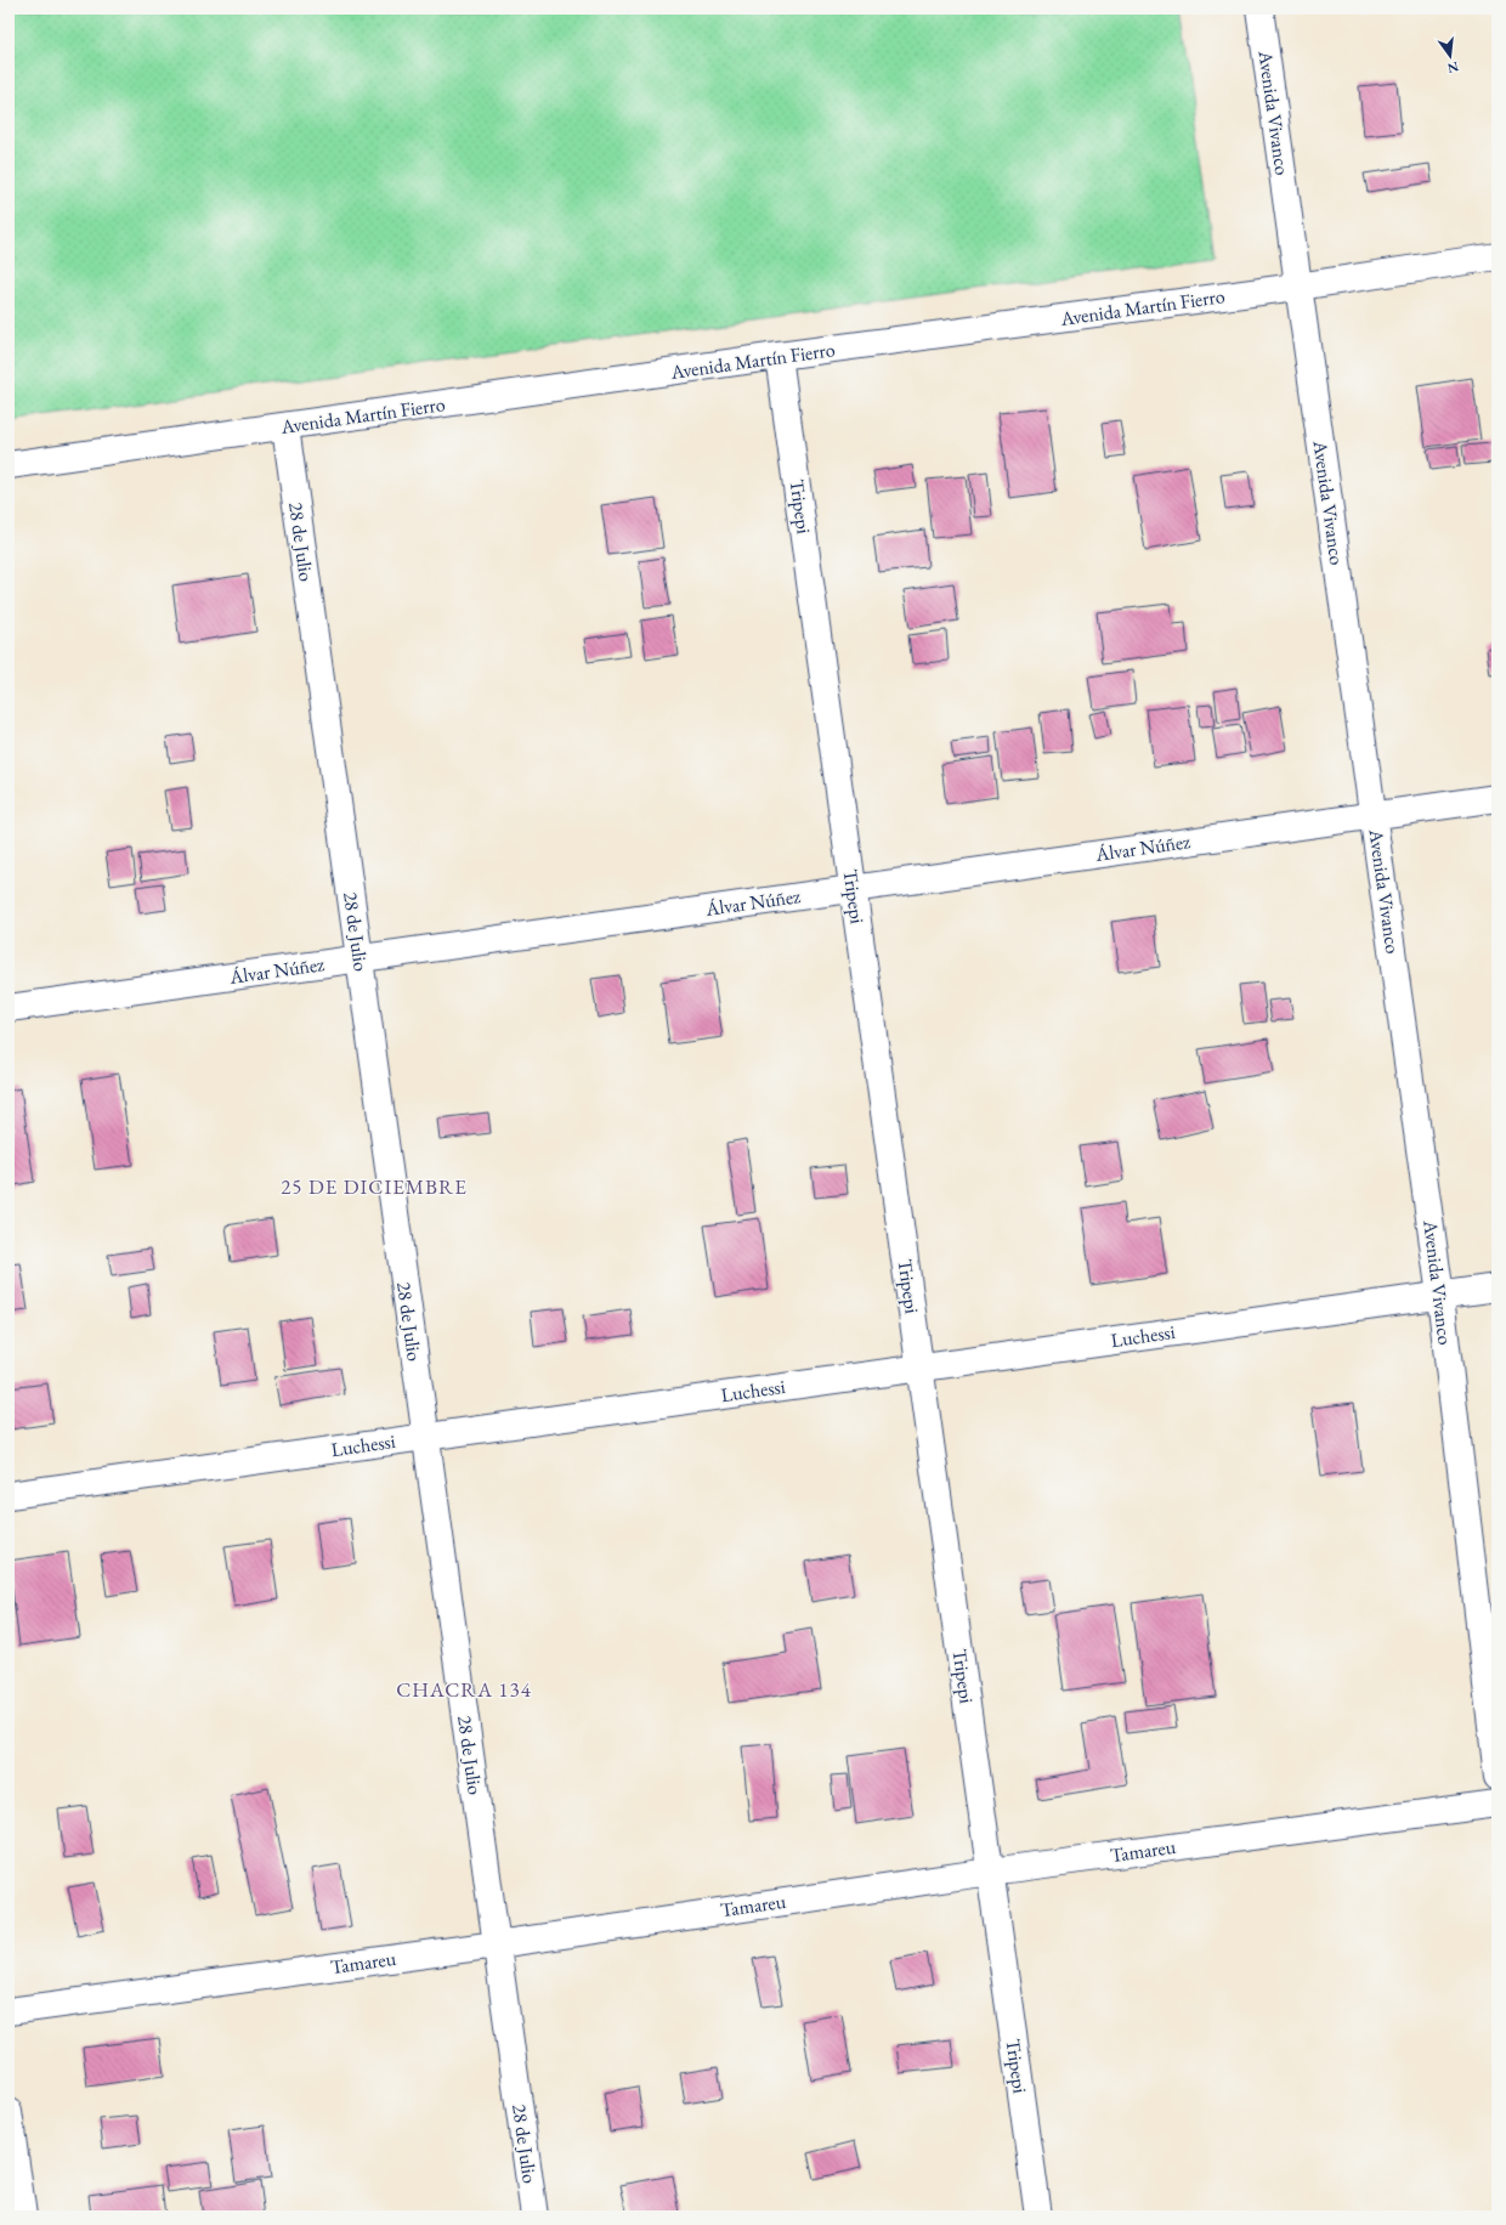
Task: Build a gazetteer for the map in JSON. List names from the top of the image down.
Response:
{
  "streets": {
    "street": [
      "Avenida Vivanco",
      "Avenida Martín Fierro",
      "Tripepi",
      "28 de Julio",
      "Álvar Núñez",
      "Luchessi",
      "Tamareu"
    ]
  },
  "crossings": [
    ["Avenida Vivanco", "Avenida Martín Fierro"],
    ["Avenida Vivanco", "Álvar Núñez"],
    ["Avenida Vivanco", "Luchessi"],
    ["Avenida Martín Fierro", "Tripepi"],
    ["Avenida Martín Fierro", "28 de Julio"],
    ["Tripepi", "Álvar Núñez"],
    ["Tripepi", "Luchessi"],
    ["Tripepi", "Tamareu"],
    ["28 de Julio", "Álvar Núñez"],
    ["28 de Julio", "Luchessi"],
    ["28 de Julio", "Tamareu"]
  ],
  "districts": ["25 DE DICIEMBRE", "CHACRA 134"],
  "north": "bottom"
}
